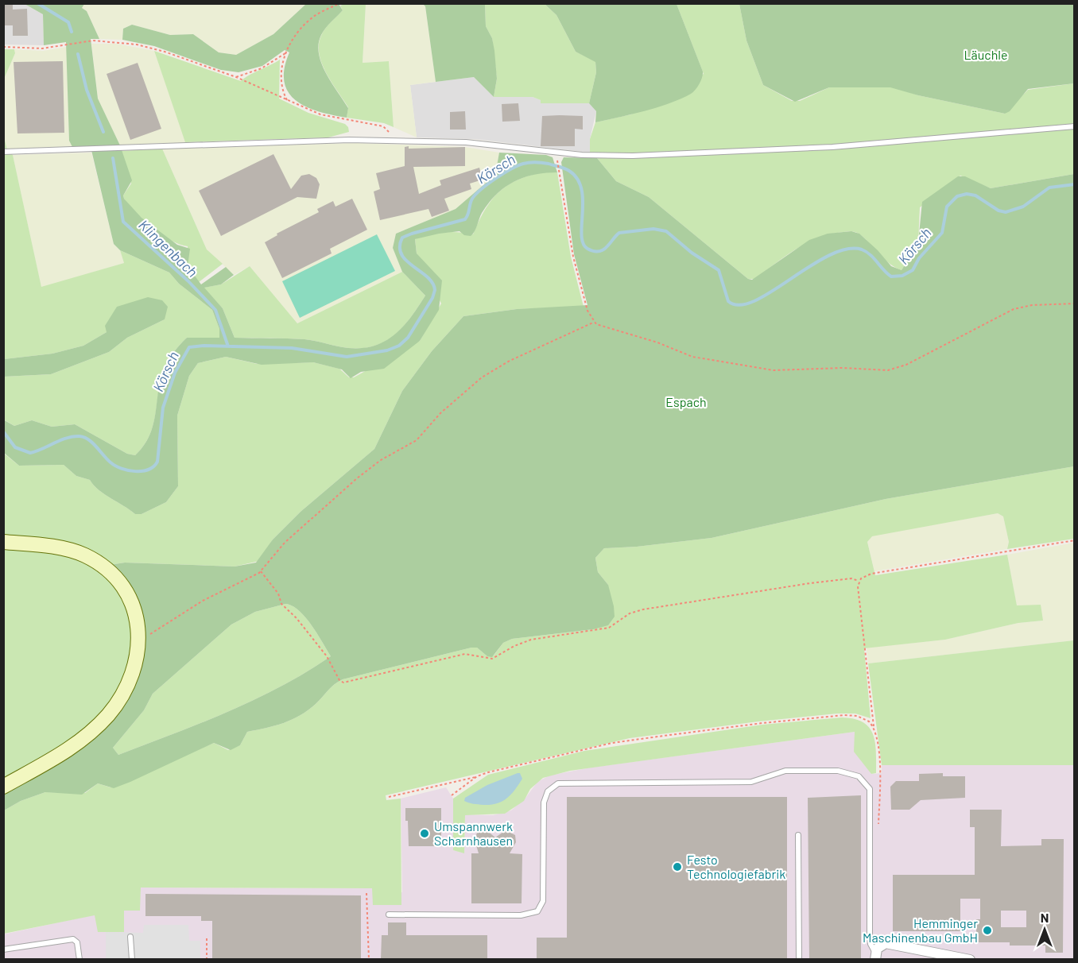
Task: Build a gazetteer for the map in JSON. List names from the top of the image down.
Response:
{
  "water": ["Körsch", "Klingenbach"],
  "parks": ["Läuchle", "Espach"],
  "places": ["Umspannwerk Scharnhausen", "Festo Technologiefabrik", "Hemminger Maschinenbau GmbH"],
  "north": "top"
}
